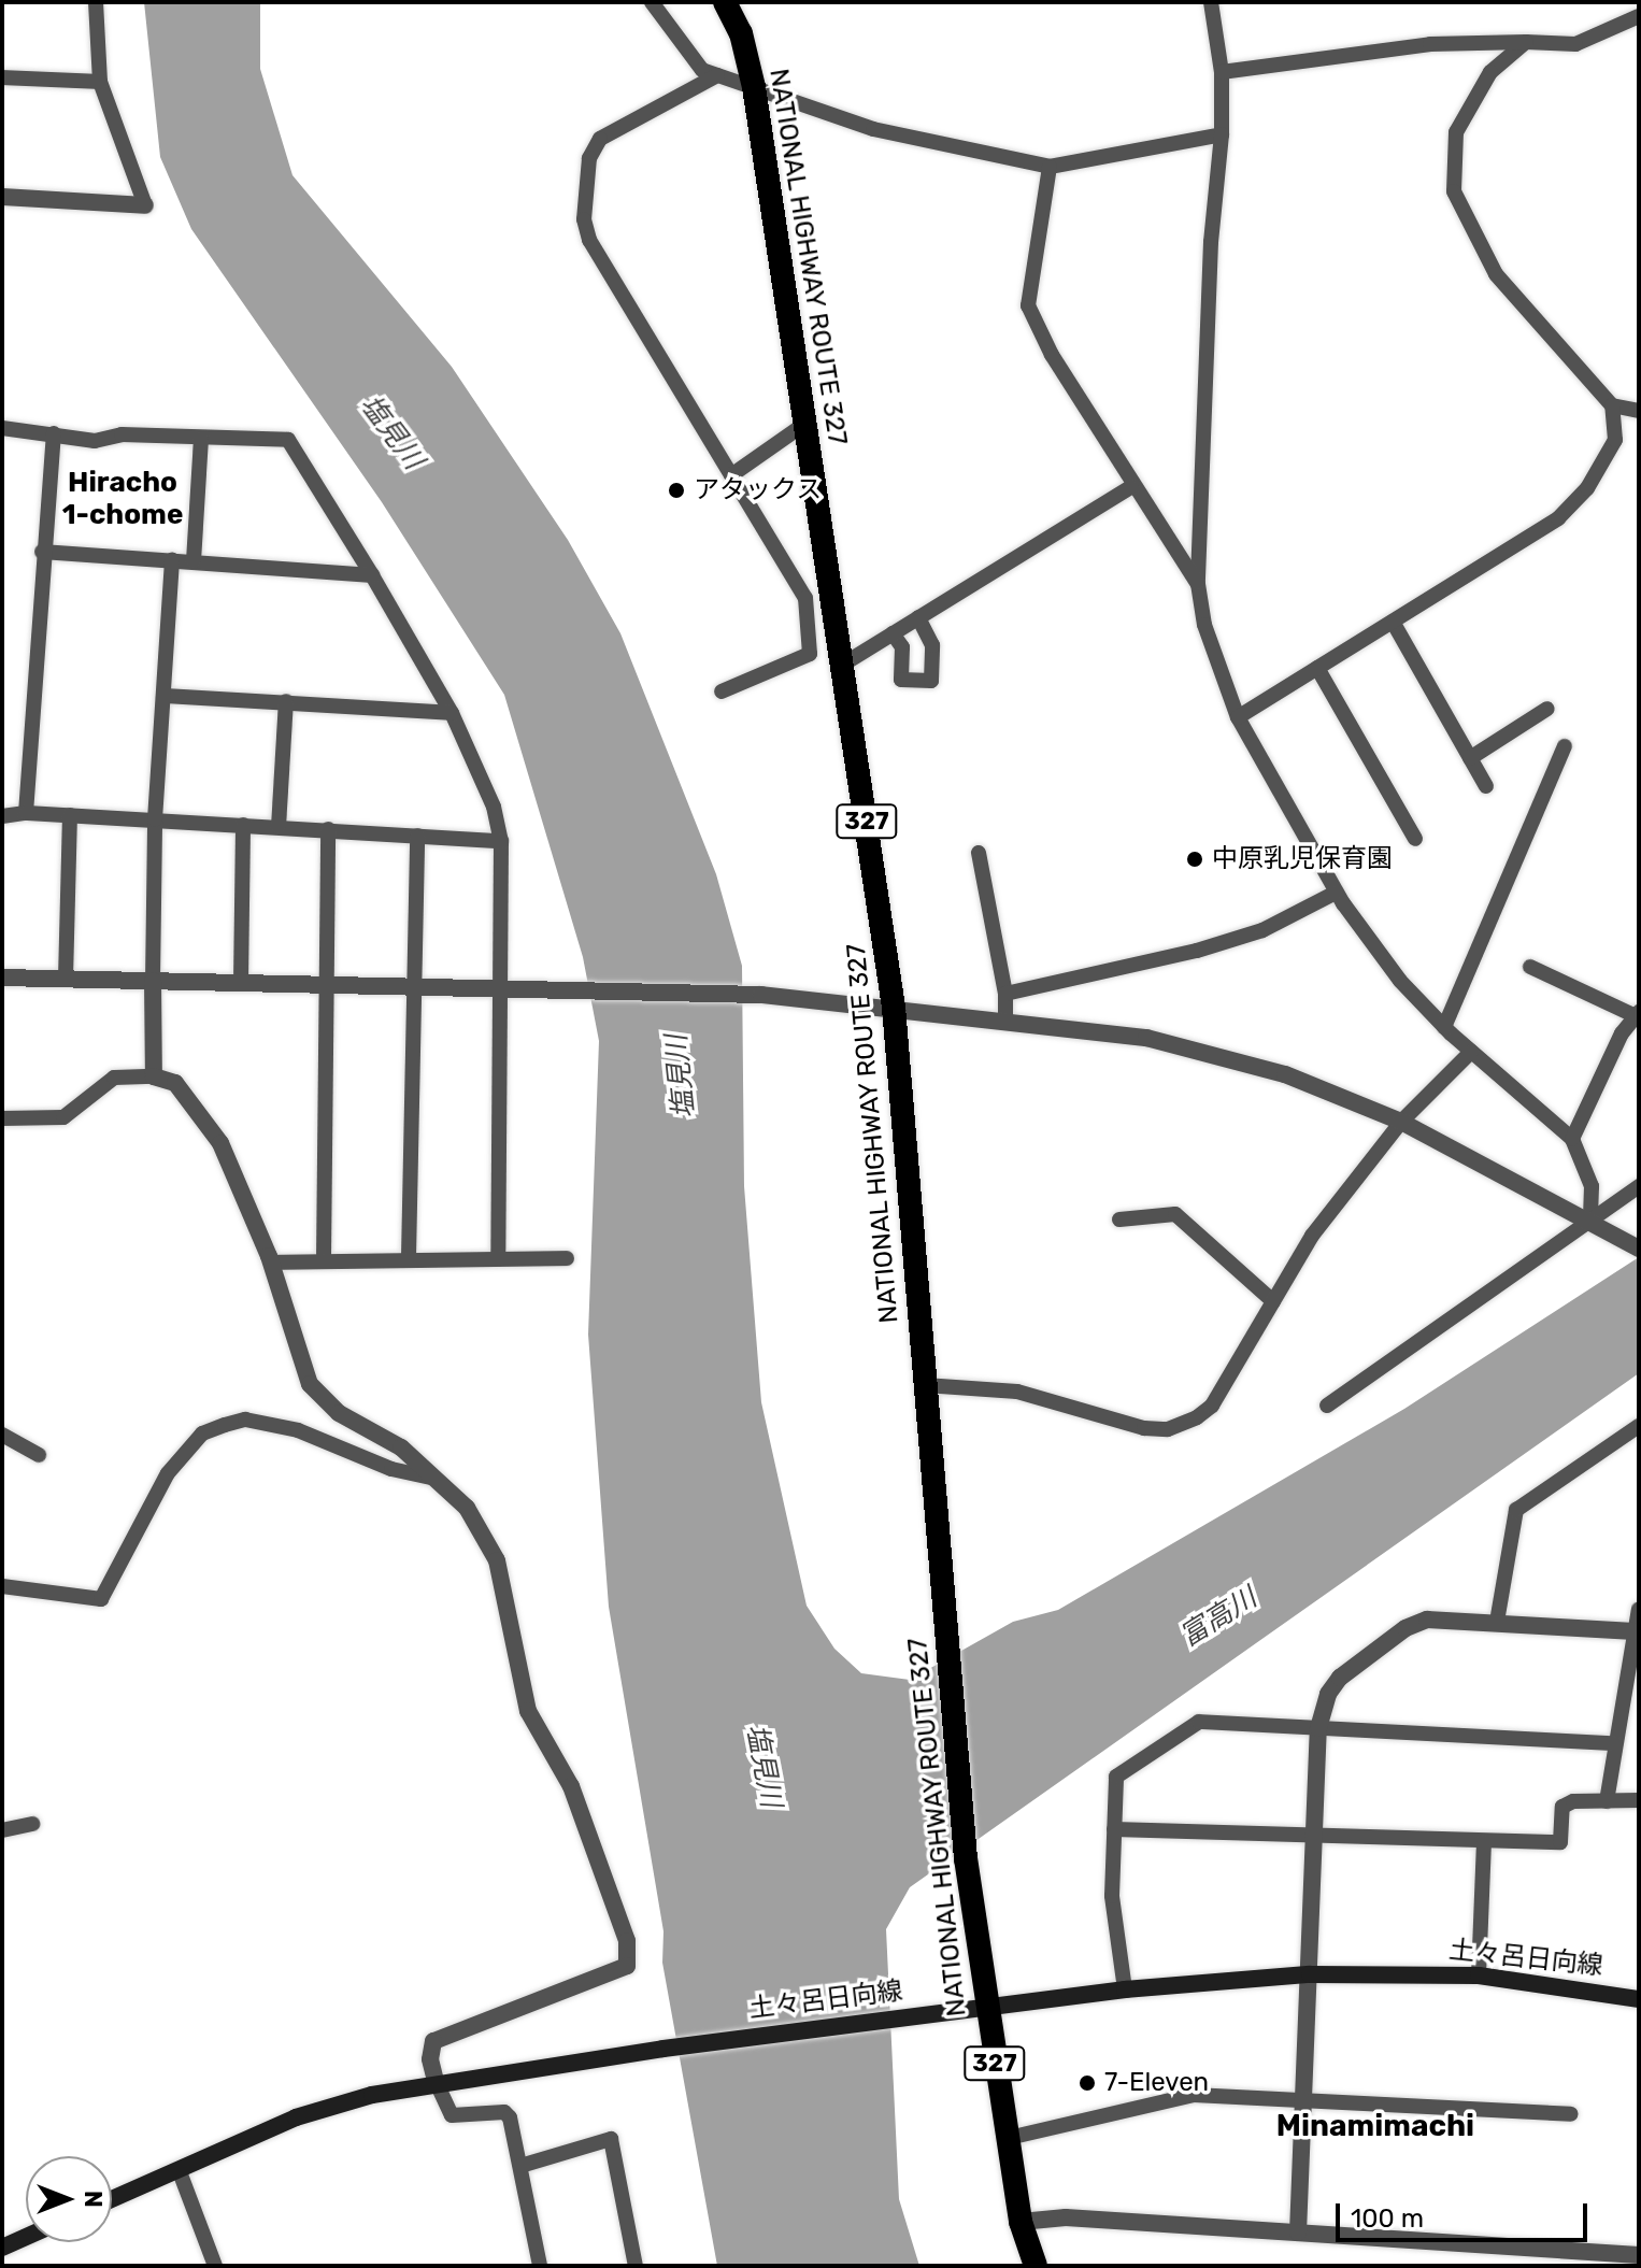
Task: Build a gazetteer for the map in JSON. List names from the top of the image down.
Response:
{
  "streets": {
    "highway": ["NATIONAL HIGHWAY ROUTE 327", "327"],
    "main road": ["土々呂日向線"]
  },
  "crossings": [
    ["NATIONAL HIGHWAY ROUTE 327", "土々呂日向線"]
  ],
  "districts": ["Hiracho 1-chome", "Minamimachi"],
  "water": ["塩見川", "富高川"],
  "places": ["アタックス", "中原乳児保育園", "7-Eleven"],
  "scale_bar": "100 m",
  "north": "right"
}
